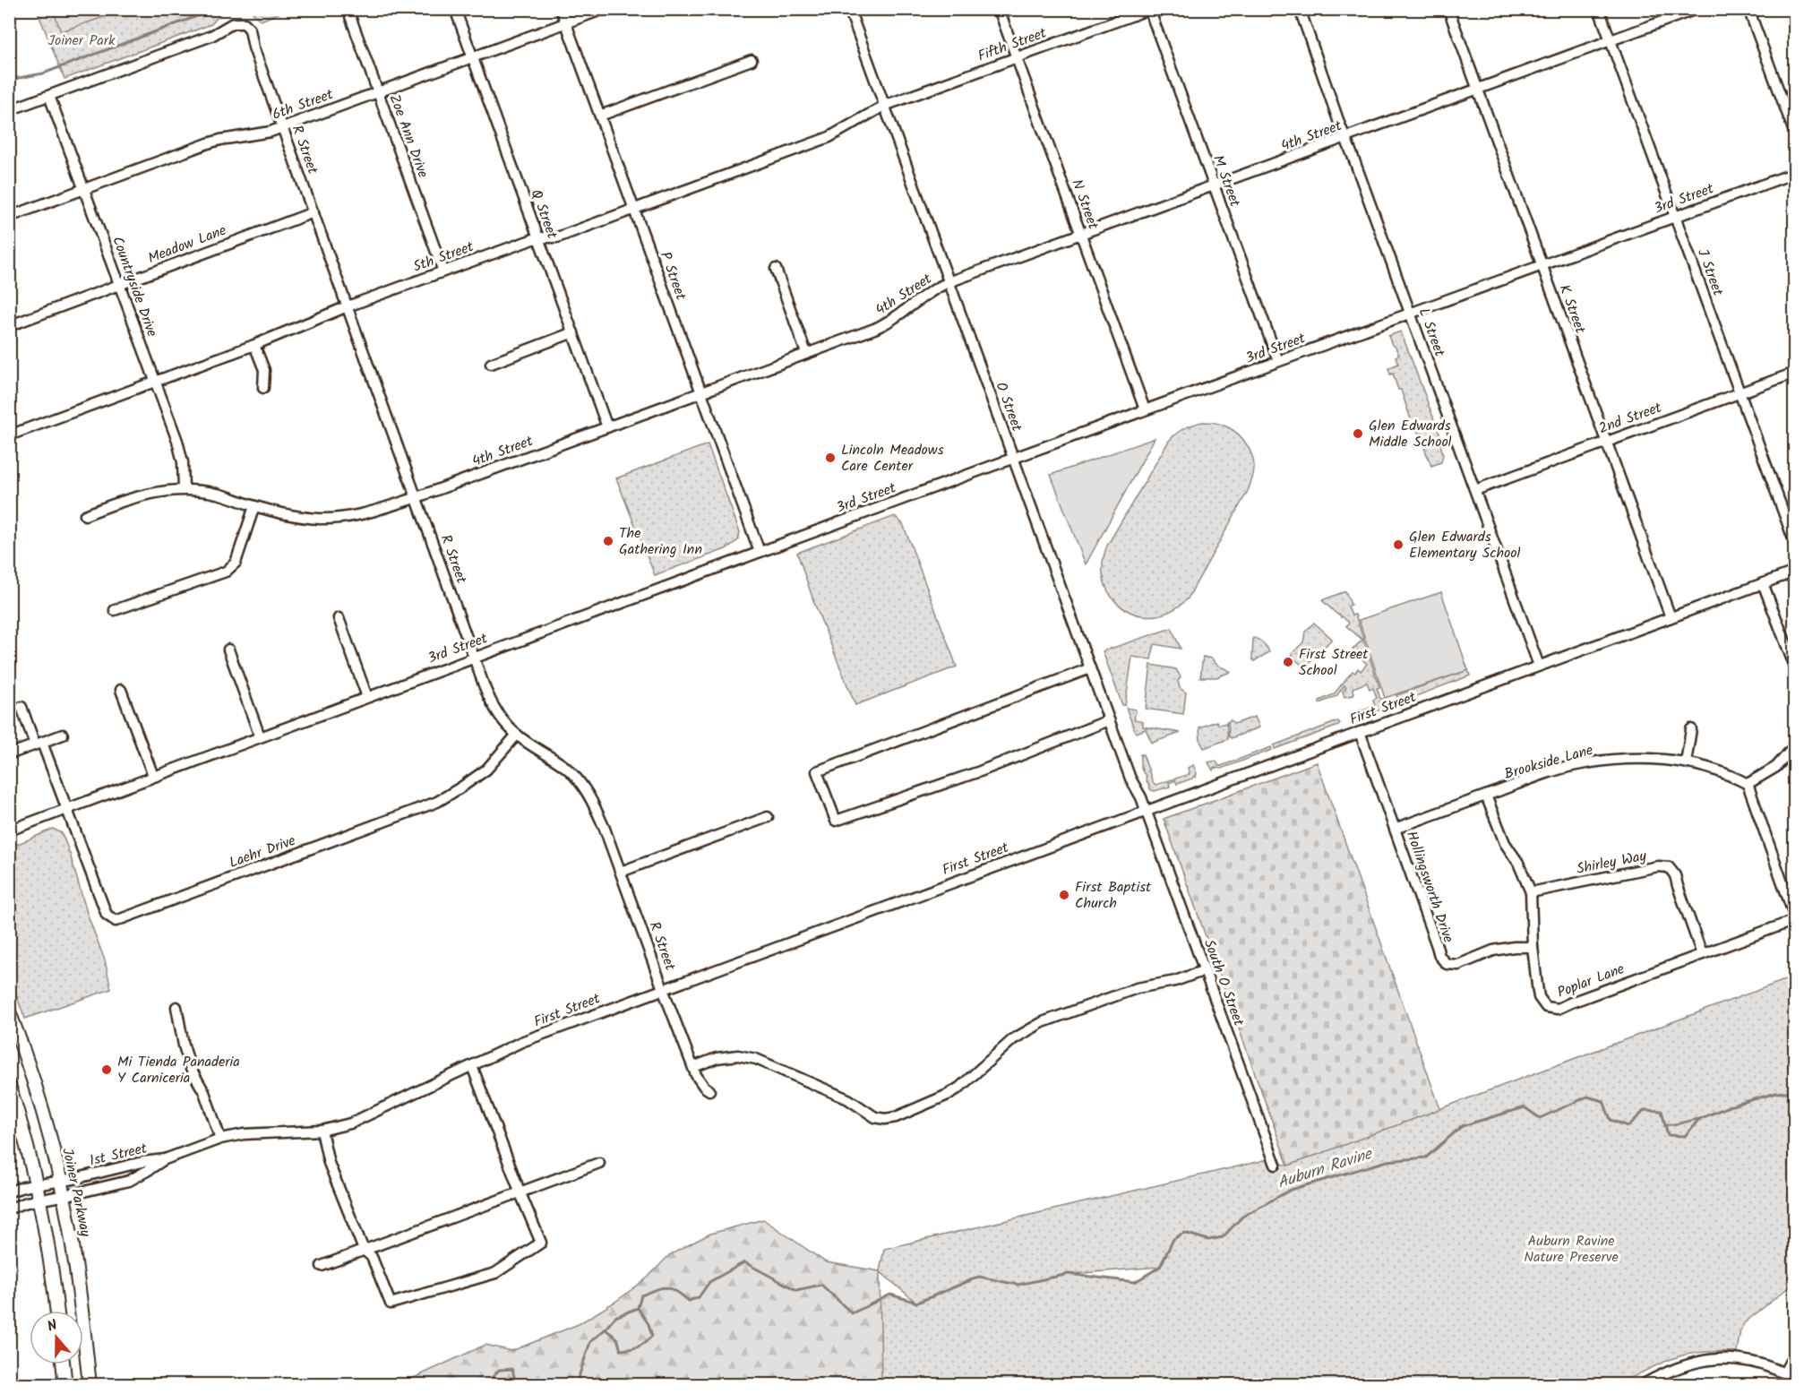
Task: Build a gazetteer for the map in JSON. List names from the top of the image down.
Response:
{
  "streets": {
    "main road": ["Joiner Parkway"],
    "street": [
      "Fifth Street",
      "6th Street",
      "Zoe Ann Drive",
      "4th Street",
      "R Street",
      "M Street",
      "3rd Street",
      "N Street",
      "Q Street",
      "Meadow Lane",
      "5th Street",
      "J Street",
      "P Street",
      "Countryside Drive",
      "K Street",
      "L Street",
      "O Street",
      "2nd Street",
      "First Street",
      "Brookside Lane",
      "Laehr Drive",
      "Shirley Way",
      "Hollingsworth Drive",
      "Poplar Lane",
      "South O Street",
      "1st Street"
    ]
  },
  "crossings": [
    ["Fifth Street", "M Street"],
    ["Fifth Street", "N Street"],
    ["Fifth Street", "5th Street"],
    ["Fifth Street", "O Street"],
    ["6th Street", "Zoe Ann Drive"],
    ["6th Street", "R Street"],
    ["6th Street", "Q Street"],
    ["6th Street", "P Street"],
    ["6th Street", "Countryside Drive"],
    ["Zoe Ann Drive", "5th Street"],
    ["4th Street", "R Street"],
    ["4th Street", "M Street"],
    ["4th Street", "N Street"],
    ["4th Street", "Q Street"],
    ["4th Street", "J Street"],
    ["4th Street", "P Street"],
    ["4th Street", "Countryside Drive"],
    ["4th Street", "K Street"],
    ["4th Street", "L Street"],
    ["4th Street", "O Street"],
    ["R Street", "3rd Street"],
    ["R Street", "Meadow Lane"],
    ["R Street", "5th Street"],
    ["R Street", "Countryside Drive"],
    ["R Street", "First Street"],
    ["R Street", "Laehr Drive"],
    ["M Street", "3rd Street"],
    ["3rd Street", "N Street"],
    ["3rd Street", "J Street"],
    ["3rd Street", "P Street"],
    ["3rd Street", "K Street"],
    ["3rd Street", "L Street"],
    ["3rd Street", "O Street"],
    ["3rd Street", "Laehr Drive"],
    ["Q Street", "5th Street"],
    ["Meadow Lane", "Countryside Drive"],
    ["5th Street", "P Street"],
    ["5th Street", "Countryside Drive"],
    ["5th Street", "O Street"],
    ["J Street", "2nd Street"],
    ["K Street", "2nd Street"],
    ["K Street", "First Street"],
    ["L Street", "2nd Street"],
    ["L Street", "First Street"],
    ["O Street", "First Street"],
    ["O Street", "South O Street"],
    ["First Street", "Hollingsworth Drive"],
    ["First Street", "South O Street"],
    ["First Street", "1st Street"],
    ["Brookside Lane", "Hollingsworth Drive"],
    ["Brookside Lane", "Poplar Lane"],
    ["Shirley Way", "Poplar Lane"],
    ["Hollingsworth Drive", "Poplar Lane"],
    ["1st Street", "Joiner Parkway"]
  ],
  "water": ["Auburn Ravine"],
  "parks": ["Joiner Park", "Auburn Ravine Nature Preserve"],
  "places": [
    "Glen Edwards Middle School",
    "Lincoln Meadows Care Center",
    "The Gathering Inn",
    "Glen Edwards Elementary School",
    "First Street School",
    "First Baptist Church",
    "Mi Tienda Panaderia Y Carniceria"
  ],
  "north": "top"
}
